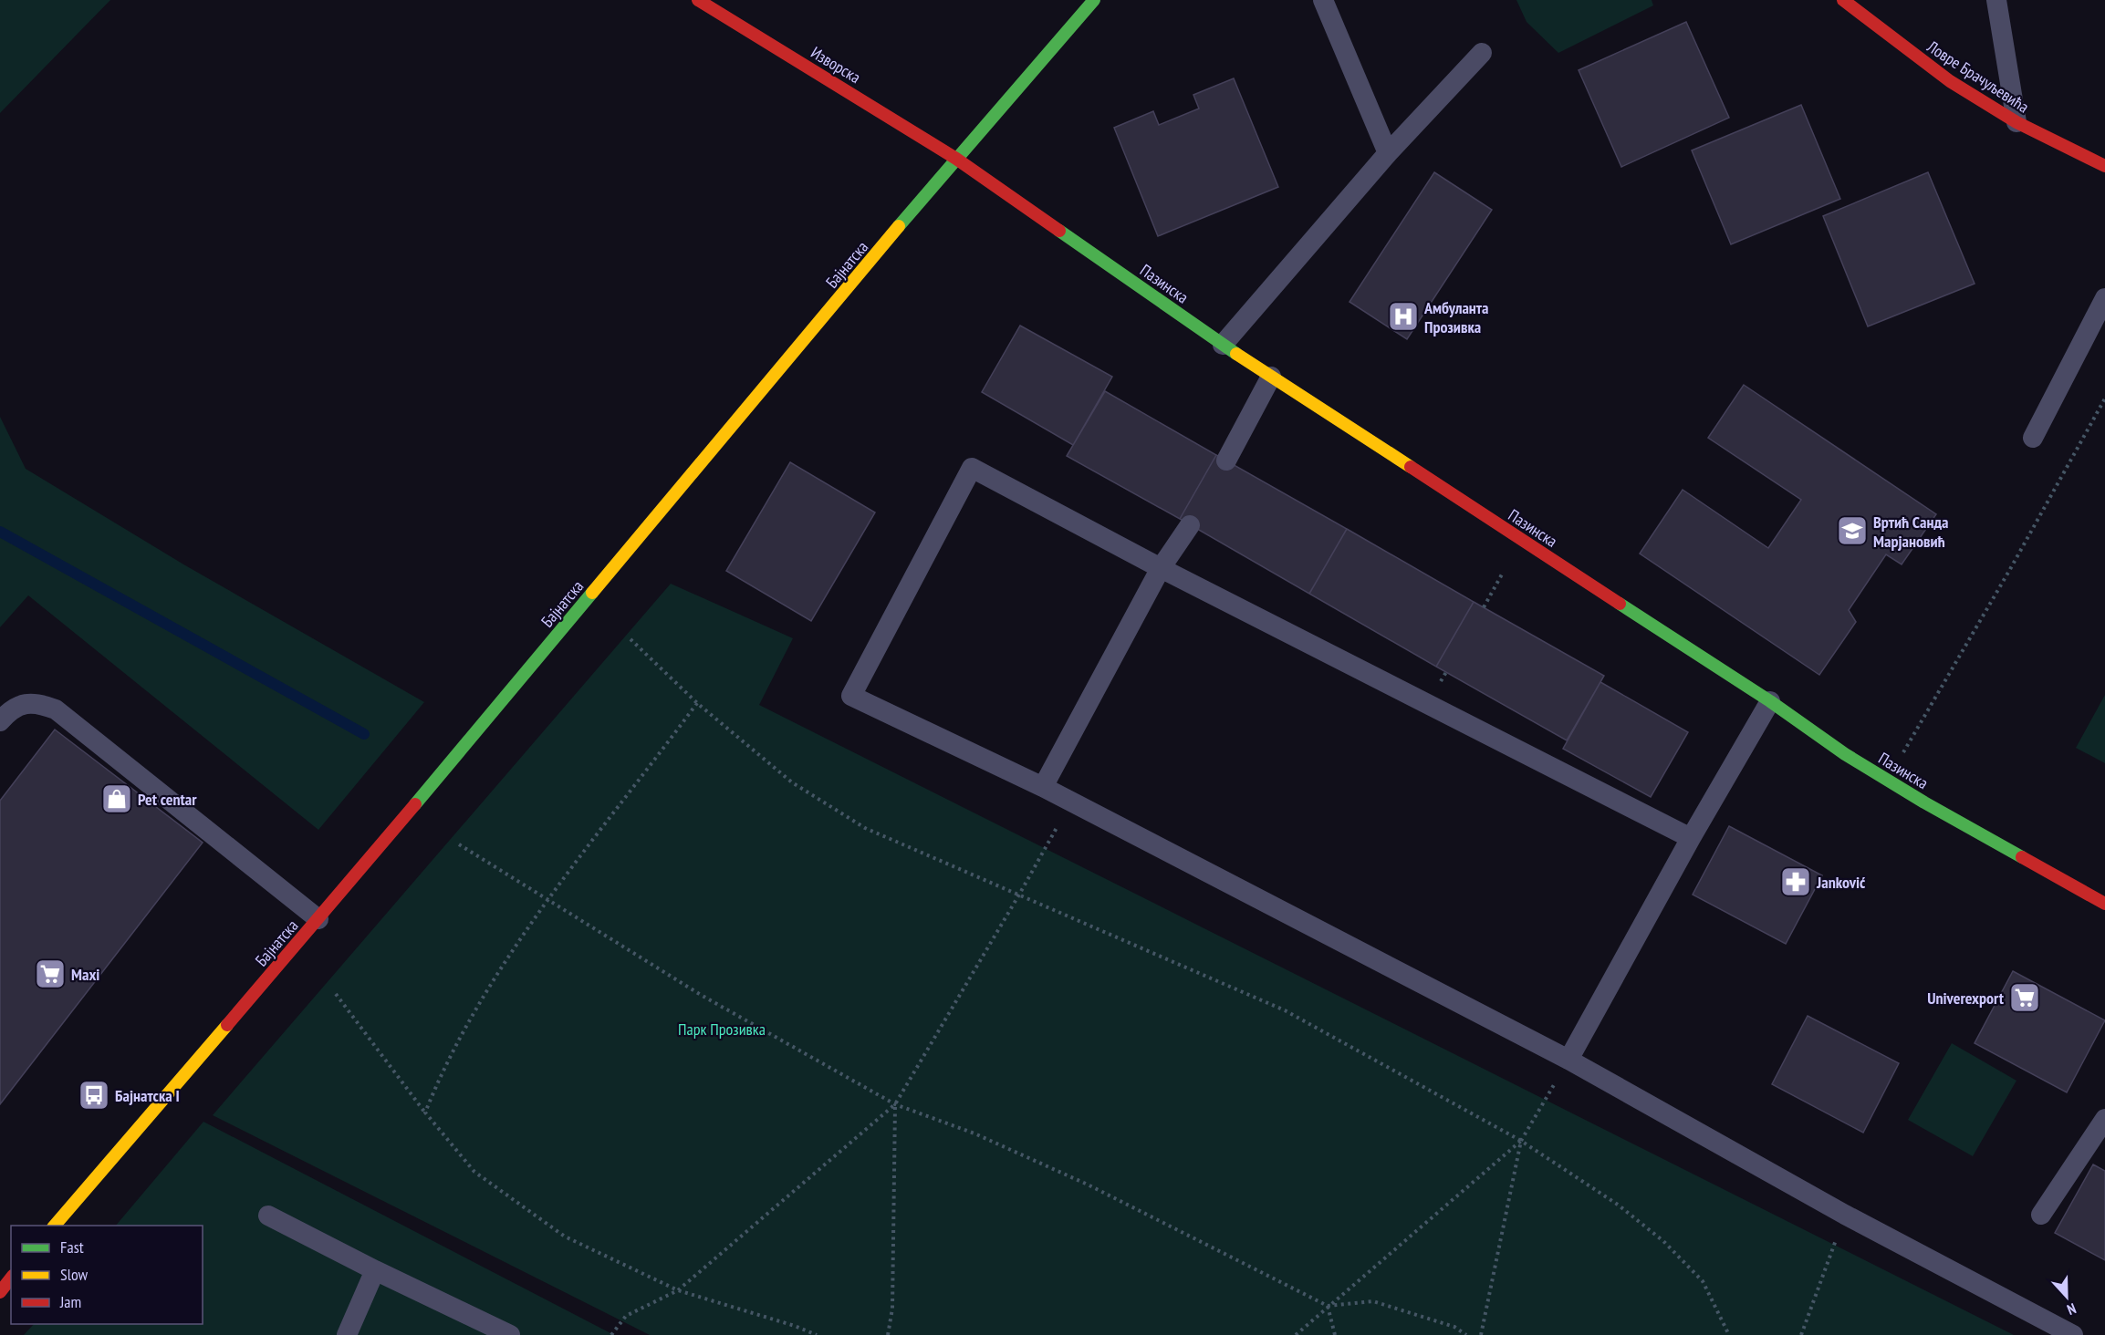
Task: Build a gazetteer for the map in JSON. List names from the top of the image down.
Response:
{
  "streets": {
    "street": [
      "Изворска",
      "Ловре Брачуљевића",
      "Бајнатска",
      "Пазинска"
    ]
  },
  "crossings": [
    ["Изворска", "Бајнатска"],
    ["Изворска", "Пазинска"],
    ["Бајнатска", "Пазинска"]
  ],
  "parks": ["Парк Прозивка"],
  "places": {
    "hospital": ["Амбуланта Прозивка"],
    "school or university": ["Вртић Санда Марјановић"],
    "shop": ["Pet centar"],
    "pharmacy": ["Janković"],
    "supermarket": ["Maxi", "Univerexport"],
    "bus stop": ["Бајнатска I"]
  },
  "legend": ["Fast", "Slow", "Jam"],
  "north": "bottom"
}
